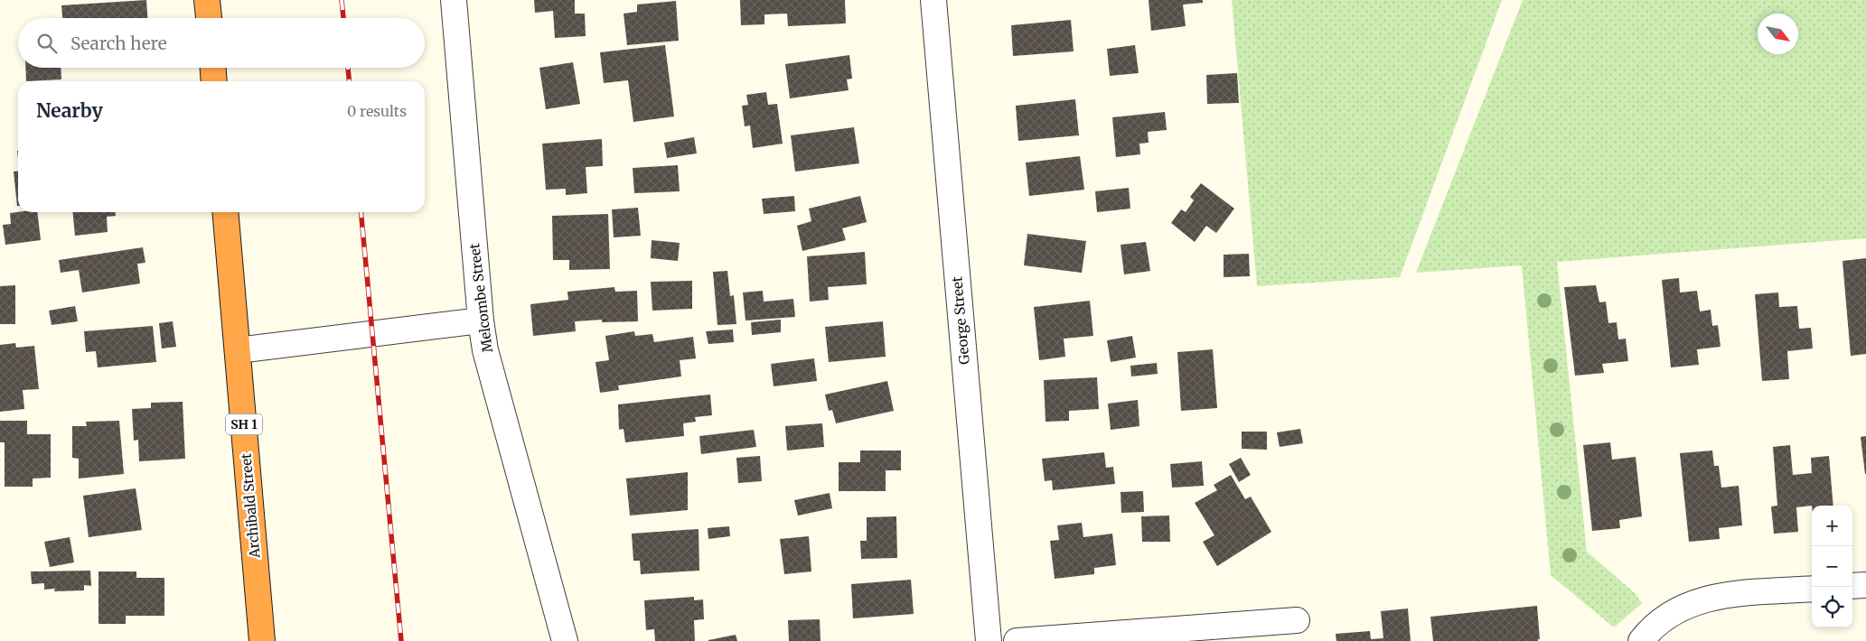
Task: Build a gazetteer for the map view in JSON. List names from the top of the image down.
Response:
{
  "streets": {
    "highway": ["SH 1", "Archibald Street"],
    "street": ["Melcombe Street", "George Street"]
  },
  "north": "bottom right",
  "page": {
    "search": "Search here",
    "heading": ["Nearby", "0 results"],
    "map_buttons": ["+", "−"]
  }
}
